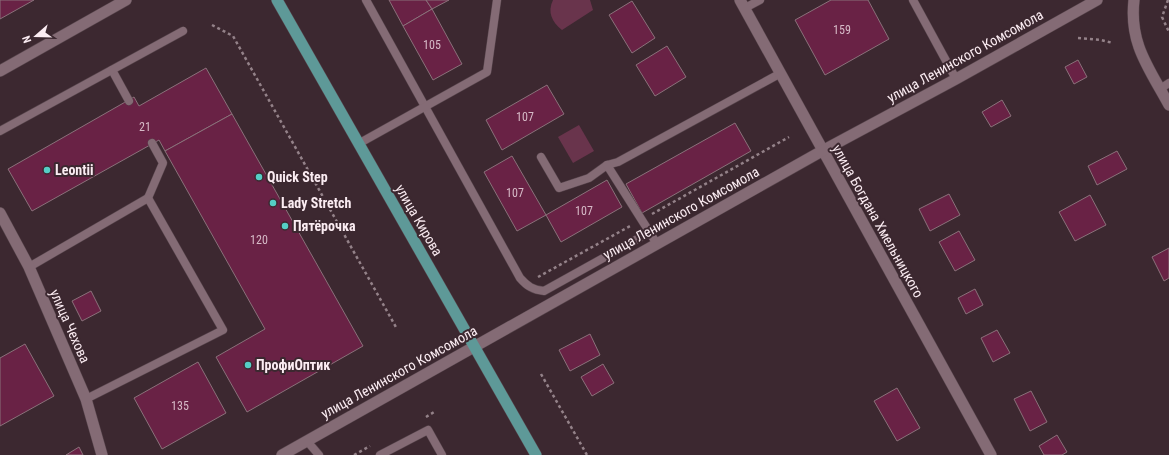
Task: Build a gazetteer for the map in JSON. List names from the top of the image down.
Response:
{
  "streets": {
    "main road": ["улица Кирова"],
    "street": ["улица Ленинского Комсомола", "улица Богдана Хмельницкого", "улица Чехова"]
  },
  "crossings": [
    ["улица Ленинского Комсомола", "улица Кирова"],
    ["улица Ленинского Комсомола", "улица Богдана Хмельницкого"]
  ],
  "places": [
    "Leontii",
    "Quick Step",
    "Lady Stretch",
    "Пятёрочка",
    "ПрофиОптик"
  ],
  "house_numbers": [
    "159",
    "105",
    "107",
    "21",
    "107",
    "107",
    "120",
    "135"
  ],
  "north": "left"
}
